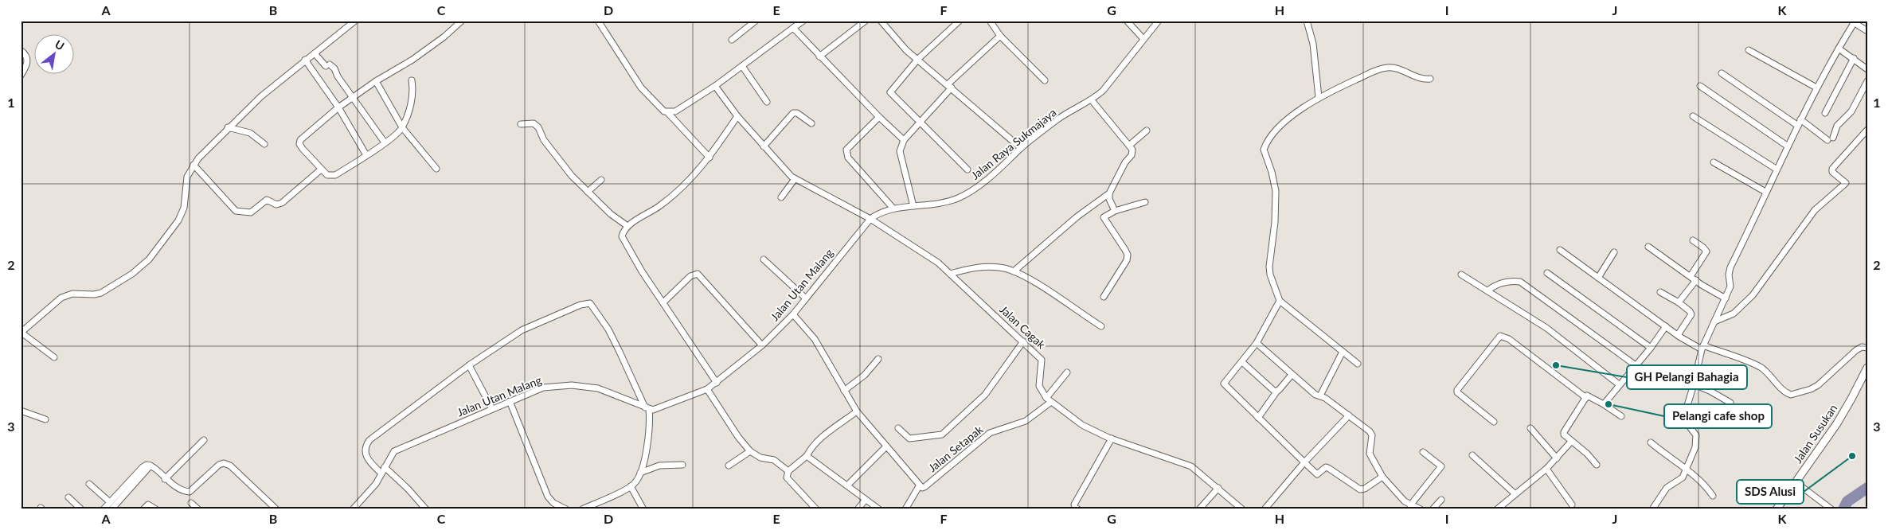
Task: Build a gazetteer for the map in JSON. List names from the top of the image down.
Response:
{
  "streets": {
    "street": [
      "Jalan Raya Sukmajaya",
      "Jalan Utan Malang",
      "Jalan Cagak",
      "Jalan Susukan",
      "Jalan Setapak"
    ]
  },
  "crossings": [
    ["Jalan Raya Sukmajaya", "Jalan Utan Malang"],
    ["Jalan Raya Sukmajaya", "Jalan Cagak"],
    ["Jalan Utan Malang", "Jalan Cagak"],
    ["Jalan Cagak", "Jalan Setapak"]
  ],
  "places": ["GH Pelangi Bahagia", "Pelangi cafe shop", "SDS Alusi"],
  "north": "top right",
  "grid": {
    "columns": [
      "A",
      "B",
      "C",
      "D",
      "E",
      "F",
      "G",
      "H",
      "I",
      "J",
      "K"
    ],
    "rows": ["1", "2", "3"]
  }
}
